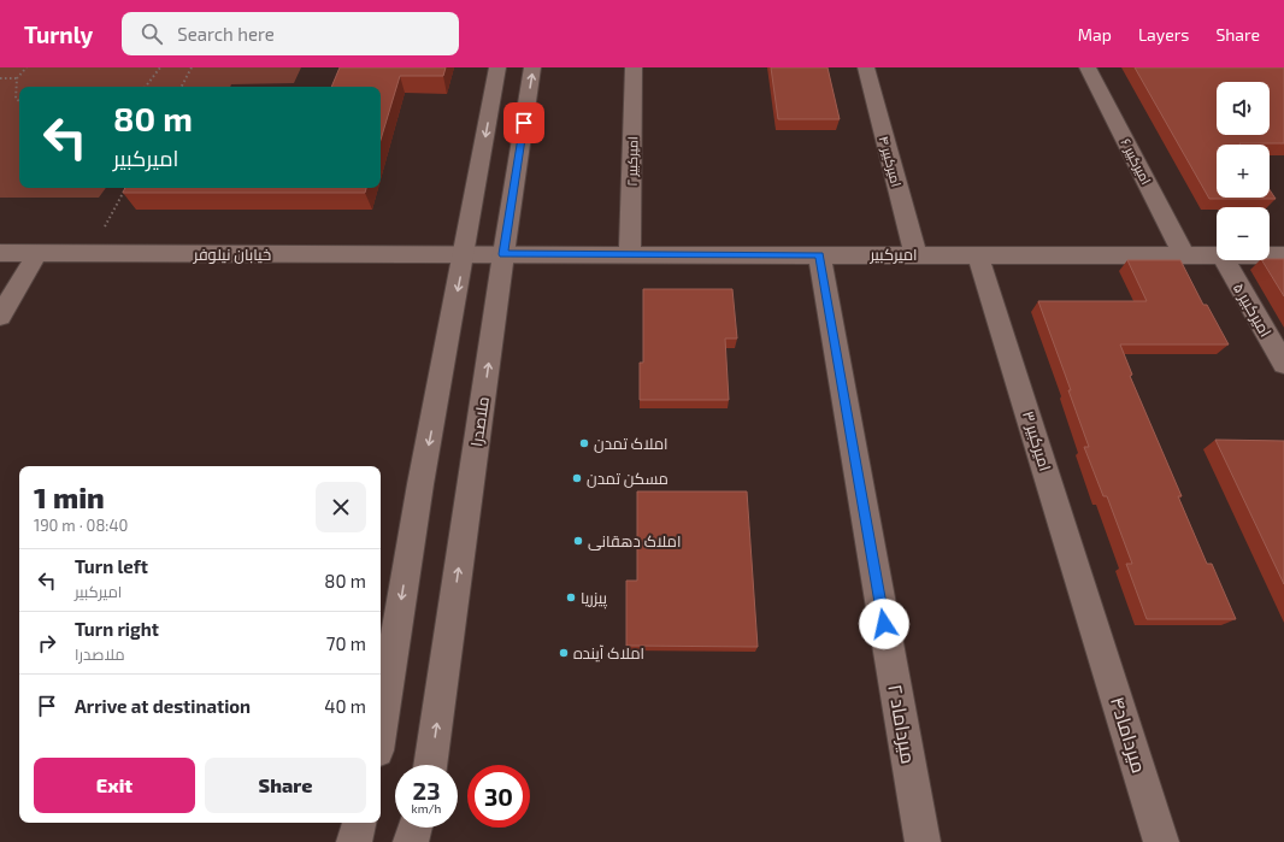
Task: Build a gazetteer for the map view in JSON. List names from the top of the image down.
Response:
{
  "streets": {
    "street": [
      "امیرکبیر ۲",
      "امیرکبیر ۴",
      "امیرکبیر ۶",
      "خیابان نیلوفر",
      "امیرکبیر",
      "امیرکبیر ۵",
      "ملاصدرا",
      "امیرکبیر ۳",
      "میرداماد ۲",
      "میرداماد۴"
    ]
  },
  "crossings": [
    ["امیرکبیر ۲", "امیرکبیر"],
    ["امیرکبیر ۴", "امیرکبیر"],
    ["امیرکبیر ۶", "امیرکبیر"],
    ["خیابان نیلوفر", "امیرکبیر"],
    ["خیابان نیلوفر", "ملاصدرا"],
    ["امیرکبیر", "ملاصدرا"],
    ["امیرکبیر", "امیرکبیر ۳"],
    ["امیرکبیر", "میرداماد ۲"],
    ["امیرکبیر ۳", "میرداماد۴"]
  ],
  "places": [
    "املاک تمدن",
    "مسکن تمدن",
    "املاک دهقانی",
    "پیزریا",
    "املاک آینده"
  ],
  "page": {
    "header": "Turnly",
    "search": "Search here",
    "nav": ["Map", "Layers", "Share"],
    "map_buttons": ["+", "−"],
    "turn": ["80 m", "امیرکبیر"],
    "heading": ["1 min", "190 m · 08:40"],
    "list": [
      {
        "name": "Turn left",
        "note": "امیرکبیر",
        "value": "80 m"
      },
      {
        "name": "Turn right",
        "note": "ملاصدرا",
        "value": "70 m"
      },
      {
        "name": "Arrive at destination",
        "value": "40 m"
      }
    ],
    "buttons": ["Exit", "Share"],
    "speed": "23 km/h",
    "limit": "30"
  }
}
